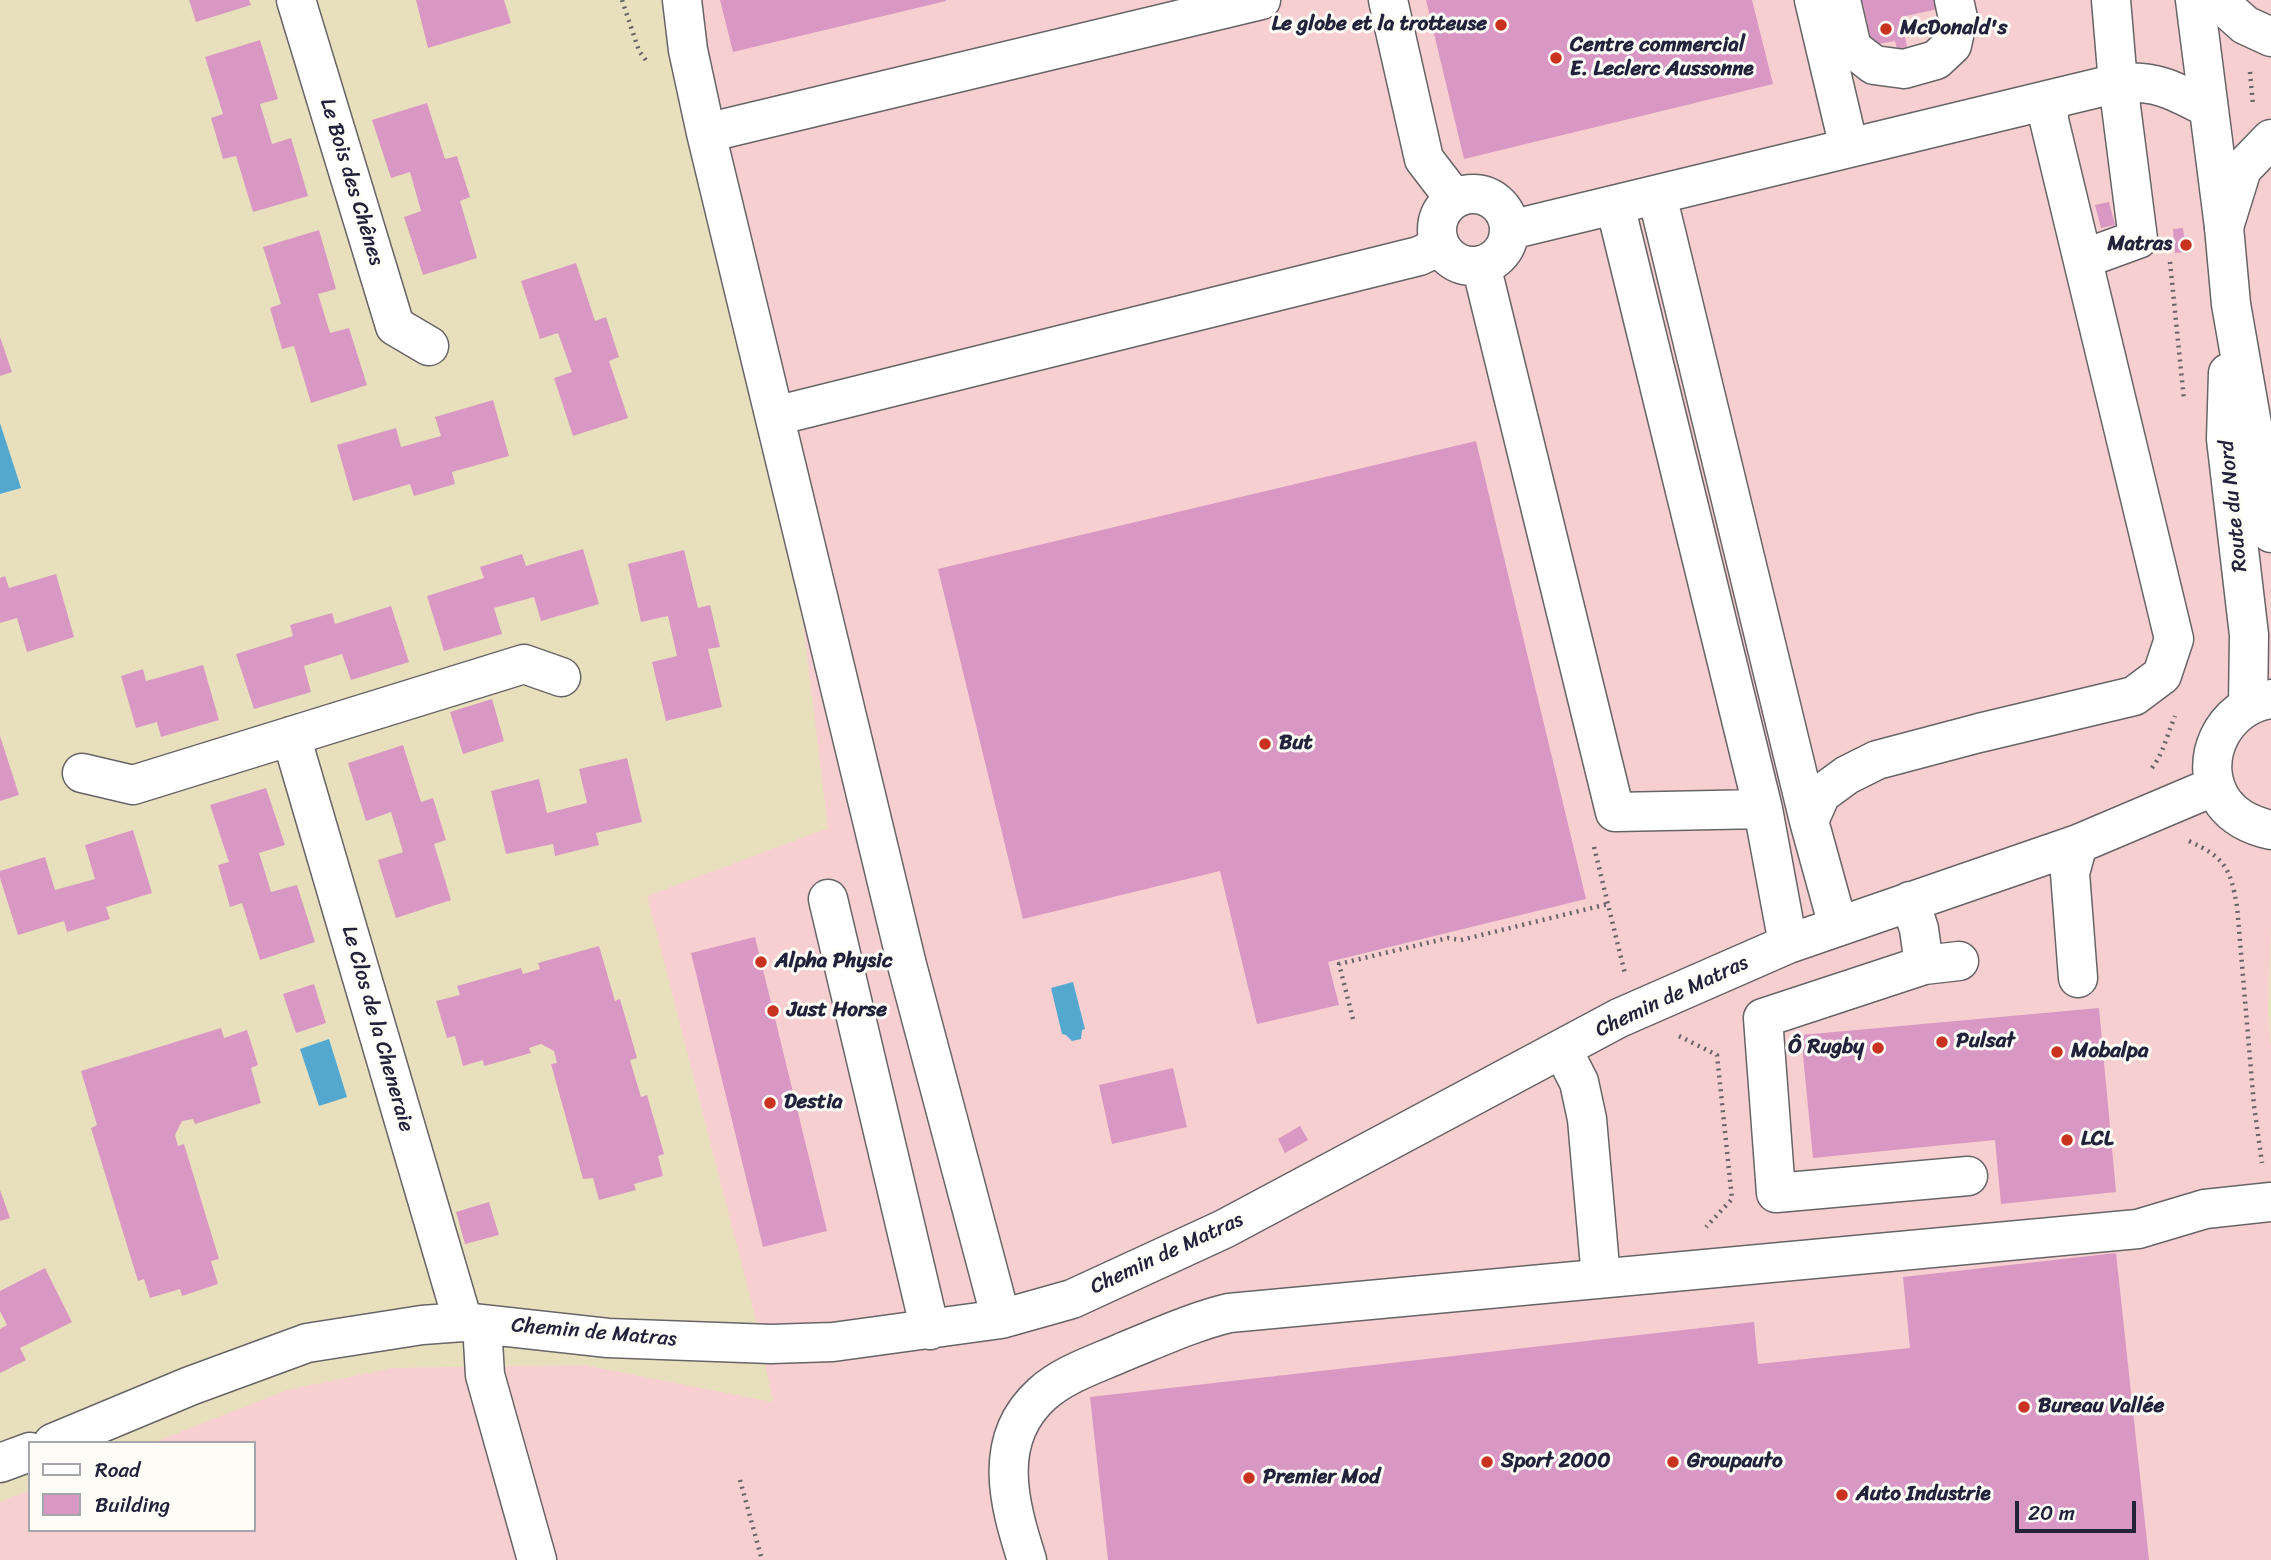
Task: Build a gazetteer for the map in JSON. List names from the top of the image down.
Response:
{
  "streets": {
    "street": [
      "Le Bois des Chênes",
      "Route du Nord",
      "Chemin de Matras",
      "Le Clos de la Cheneraie"
    ]
  },
  "crossings": [
    ["Chemin de Matras", "Le Clos de la Cheneraie"]
  ],
  "places": [
    "Le globe et la trotteuse",
    "McDonald's",
    "Centre commercial E. Leclerc Aussonne",
    "Matras",
    "But",
    "Alpha Physic",
    "Just Horse",
    "Pulsat",
    "Ô Rugby",
    "Mobalpa",
    "Destia",
    "LCL",
    "Bureau Vallée",
    "Sport 2000",
    "Groupauto",
    "Premier Mod",
    "Auto Industrie"
  ],
  "legend": ["Road", "Building"],
  "scale_bar": "20 m"
}
